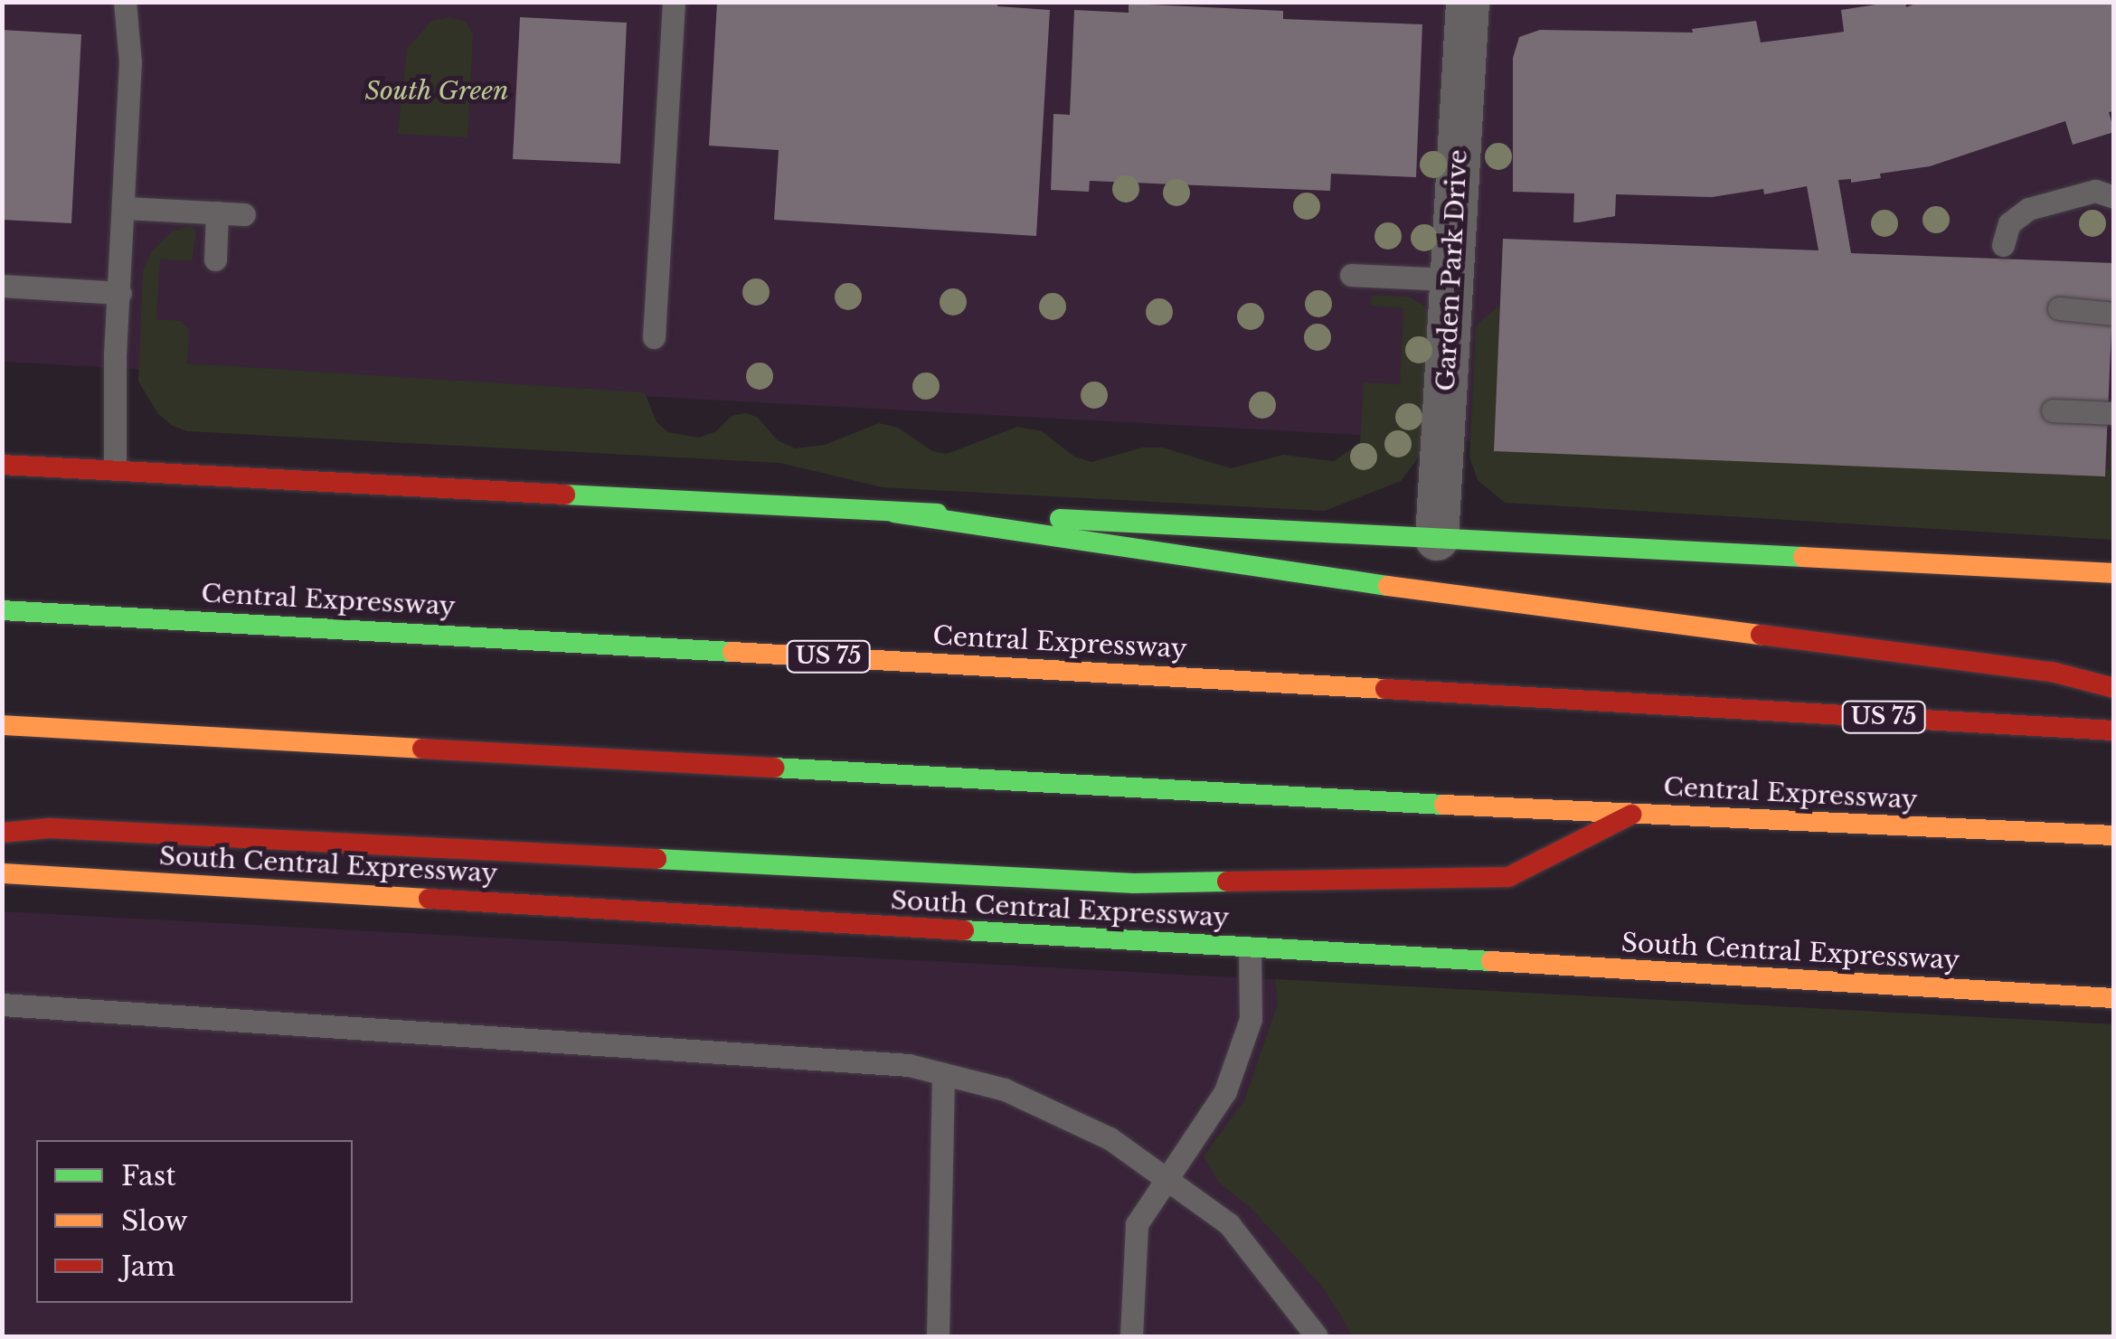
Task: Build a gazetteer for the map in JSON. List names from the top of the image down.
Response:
{
  "streets": {
    "main road": ["Central Expressway", "US 75", "South Central Expressway"],
    "street": ["Garden Park Drive"]
  },
  "parks": ["South Green"],
  "legend": ["Fast", "Slow", "Jam"]
}
